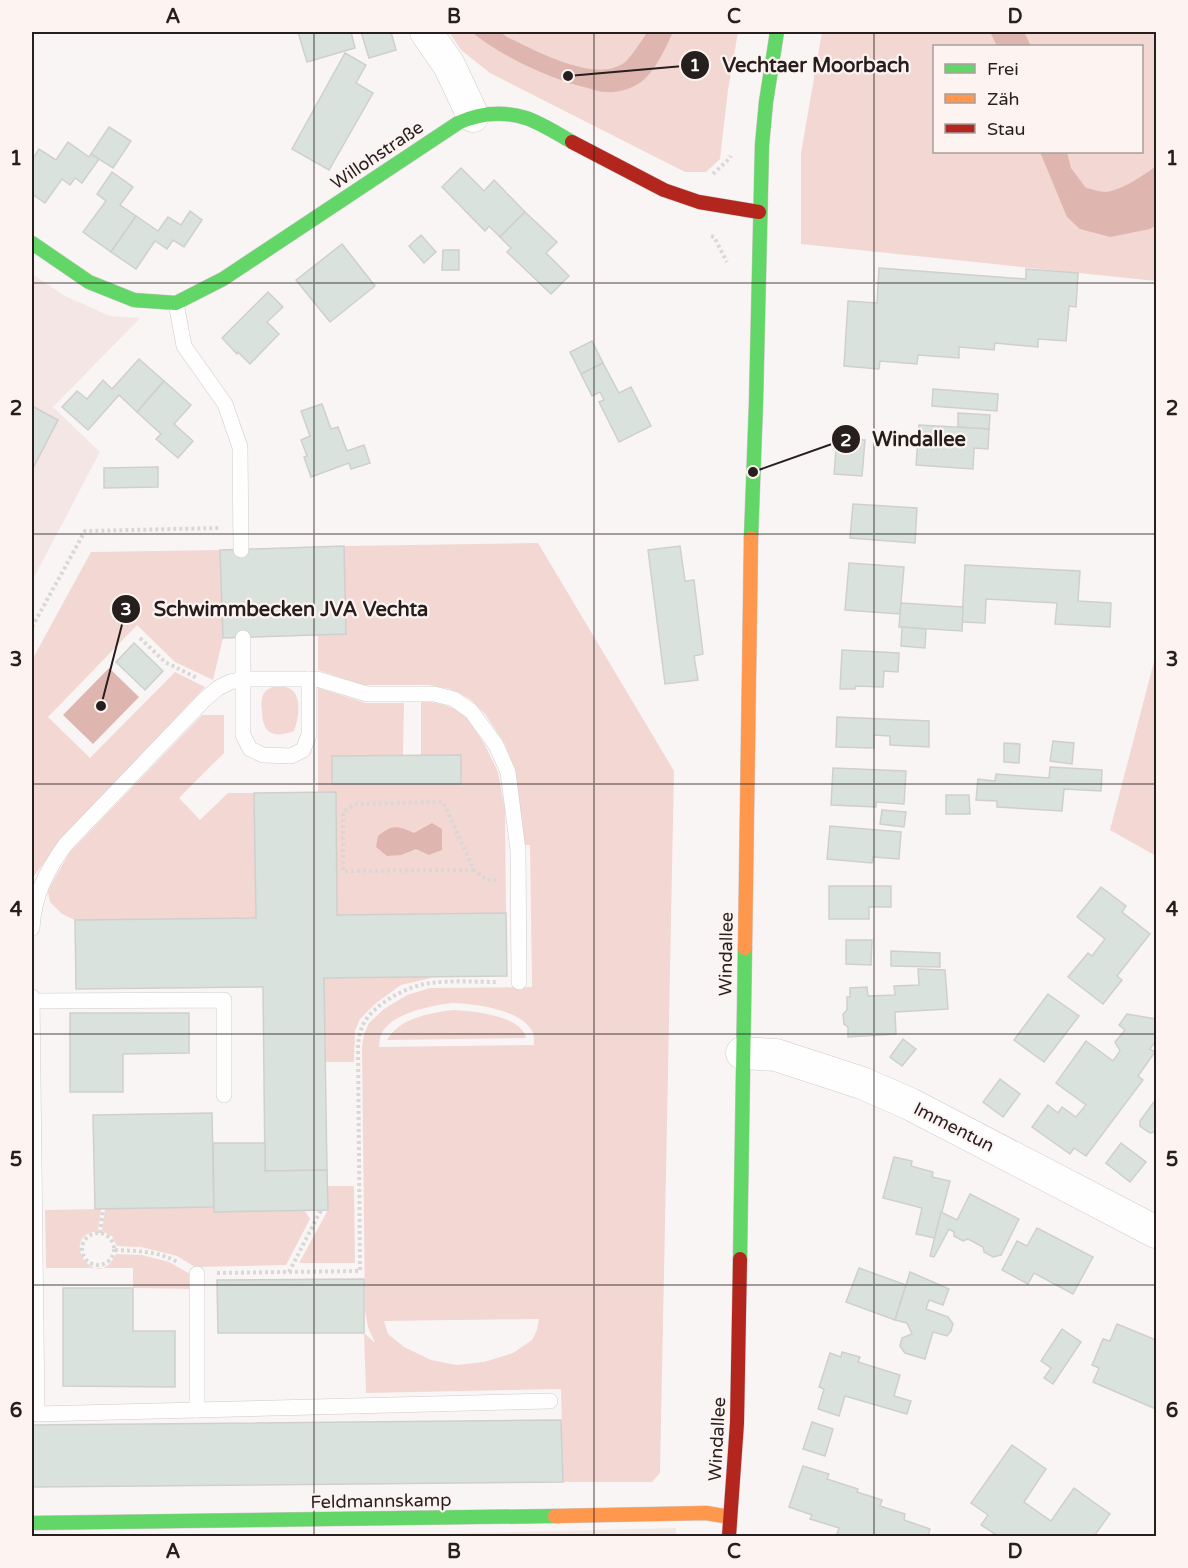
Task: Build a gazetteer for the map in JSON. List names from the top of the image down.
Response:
{
  "streets": {
    "street": [
      "Willohstraße",
      "Windallee",
      "Immentun",
      "Feldmannskamp"
    ]
  },
  "crossings": [
    ["Willohstraße", "Windallee"],
    ["Windallee", "Immentun"],
    ["Windallee", "Feldmannskamp"]
  ],
  "places": ["Vechtaer Moorbach", "Windallee", "Schwimmbecken JVA Vechta"],
  "legend": ["Frei", "Zäh", "Stau"],
  "grid": {
    "columns": [
      "A",
      "B",
      "C",
      "D"
    ],
    "rows": [
      "1",
      "2",
      "3",
      "4",
      "5",
      "6"
    ]
  }
}
